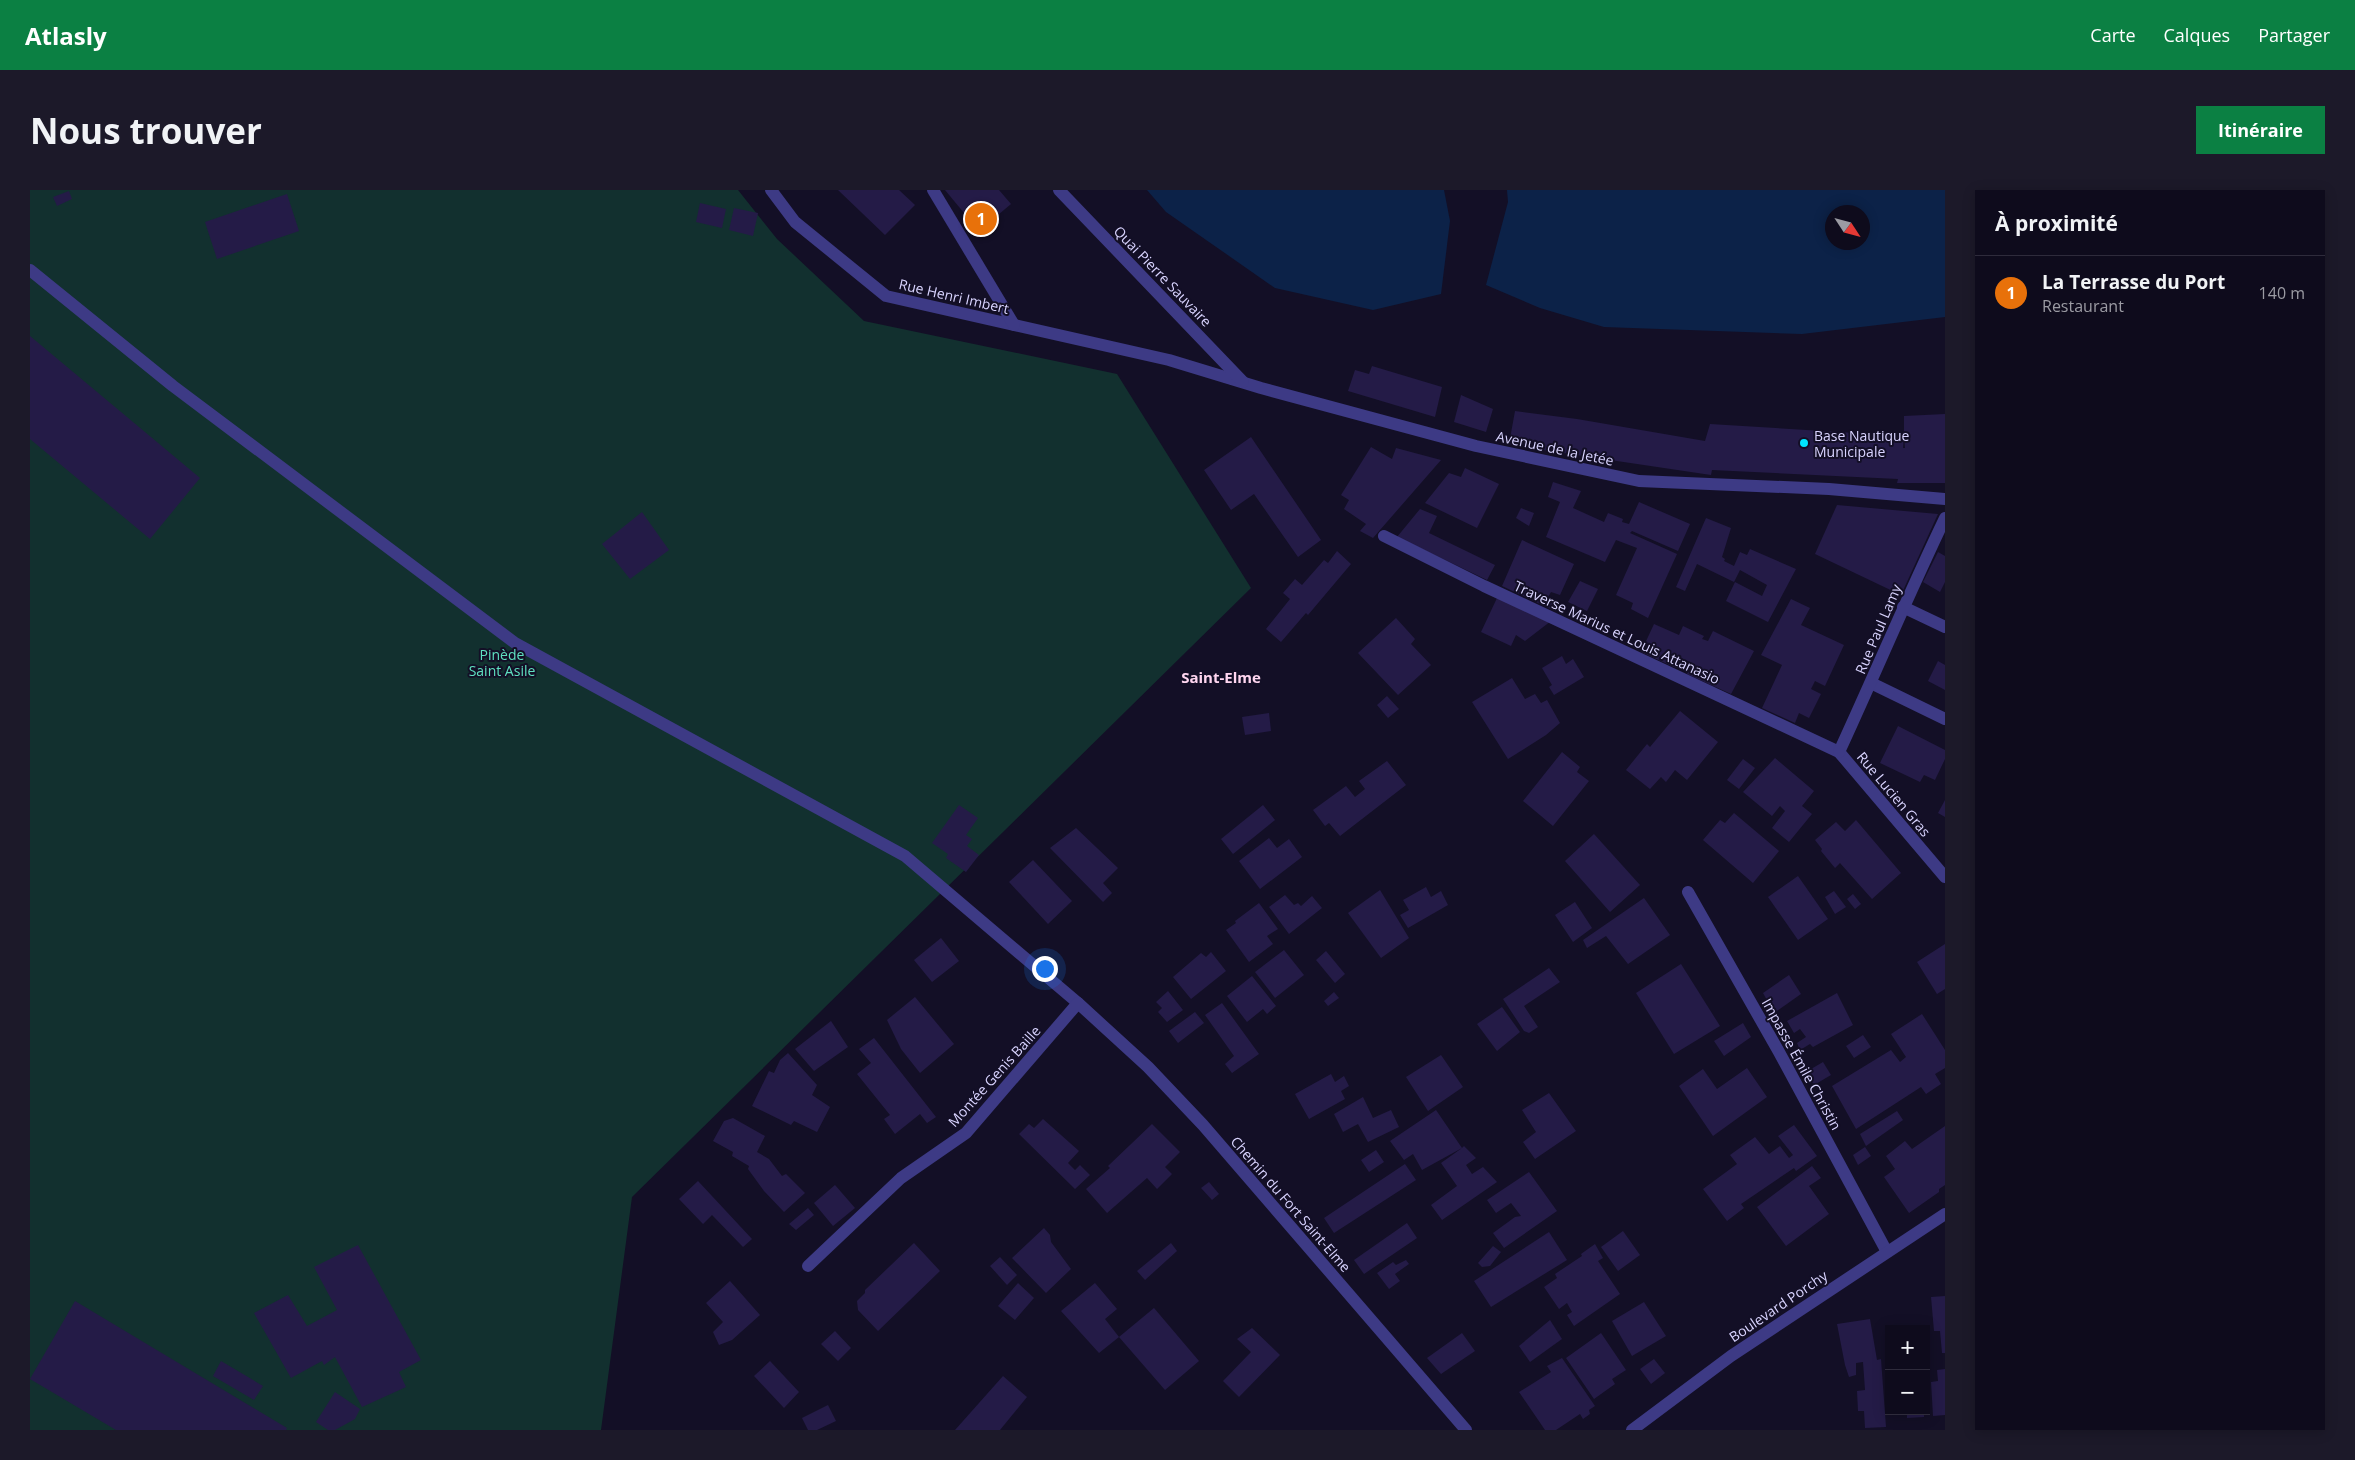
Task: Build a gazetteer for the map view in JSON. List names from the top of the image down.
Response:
{
  "streets": {
    "street": [
      "Quai Pierre Sauvaire",
      "Rue Henri Imbert",
      "Avenue de la Jetée",
      "Rue Paul Lamy",
      "Traverse Marius et Louis Attanasio",
      "Rue Lucien Gras",
      "Impasse Émile Christin",
      "Montée Genis Baille",
      "Chemin du Fort Saint-Elme",
      "Boulevard Porchy"
    ]
  },
  "crossings": [
    ["Quai Pierre Sauvaire", "Avenue de la Jetée"],
    ["Rue Henri Imbert", "Avenue de la Jetée"],
    ["Rue Paul Lamy", "Traverse Marius et Louis Attanasio"],
    ["Rue Paul Lamy", "Rue Lucien Gras"],
    ["Traverse Marius et Louis Attanasio", "Rue Lucien Gras"],
    ["Impasse Émile Christin", "Boulevard Porchy"],
    ["Montée Genis Baille", "Chemin du Fort Saint-Elme"]
  ],
  "districts": ["Saint-Elme"],
  "parks": ["Pinède Saint Asile"],
  "places": ["Base Nautique Municipale"],
  "north": "bottom right",
  "page": {
    "header": "Atlasly",
    "nav": ["Carte", "Calques", "Partager"],
    "buttons": "Itinéraire",
    "title": "Nous trouver",
    "heading": "À proximité",
    "pins": "1",
    "list": [
      {
        "mark": "1",
        "name": "La Terrasse du Port",
        "note": "Restaurant",
        "value": "140 m"
      }
    ],
    "map_buttons": ["+", "−"]
  }
}
